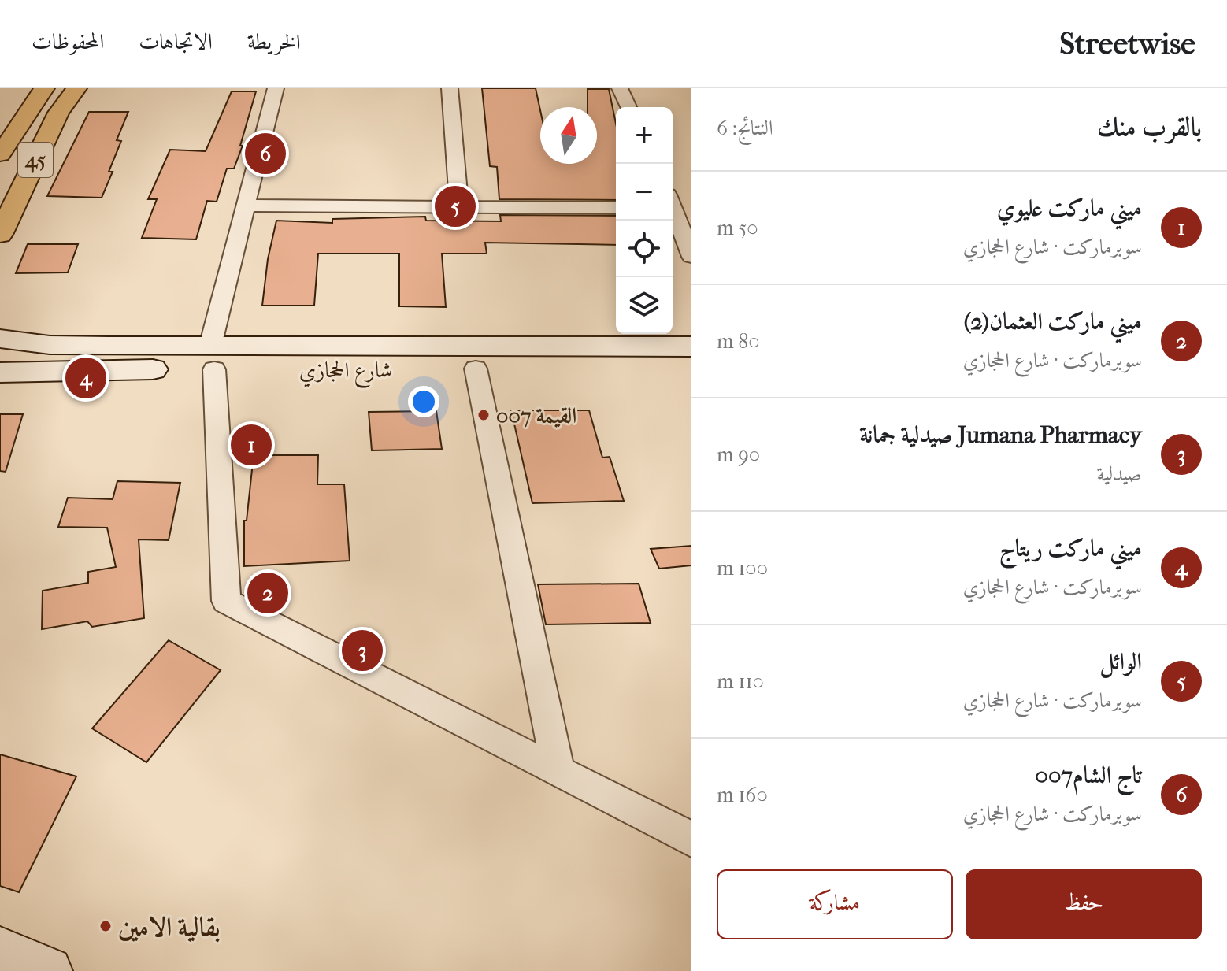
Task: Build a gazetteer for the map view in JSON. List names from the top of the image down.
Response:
{
  "streets": {
    "highway": ["45"],
    "main road": ["شارع الحجازي"]
  },
  "places": ["القيمة 007", "بقالية الامين"],
  "north": "top",
  "page": {
    "header": "Streetwise",
    "nav": ["الخريطة", "الاتجاهات", "المحفوظات"],
    "heading": ["بالقرب منك", "النتائج: 6"],
    "map_buttons": ["+", "−"],
    "pins": [
      "6",
      "5",
      "4",
      "1",
      "2",
      "3"
    ],
    "list": [
      {
        "mark": "1",
        "name": "ميني ماركت عليوي",
        "note": "سوبرماركت · شارع الحجازي",
        "value": "50 m"
      },
      {
        "mark": "2",
        "name": "ميني ماركت العثمان(2)",
        "note": "سوبرماركت · شارع الحجازي",
        "value": "80 m"
      },
      {
        "mark": "3",
        "name": "Jumana Pharmacy صيدلية جمانة",
        "note": "صيدلية",
        "value": "90 m"
      },
      {
        "mark": "4",
        "name": "ميني ماركت ريتاج",
        "note": "سوبرماركت · شارع الحجازي",
        "value": "100 m"
      },
      {
        "mark": "5",
        "name": "الوائل",
        "note": "سوبرماركت · شارع الحجازي",
        "value": "110 m"
      },
      {
        "mark": "6",
        "name": "تاج الشام007",
        "note": "سوبرماركت · شارع الحجازي",
        "value": "160 m"
      }
    ],
    "buttons": ["حفظ", "مشاركة"]
  }
}
